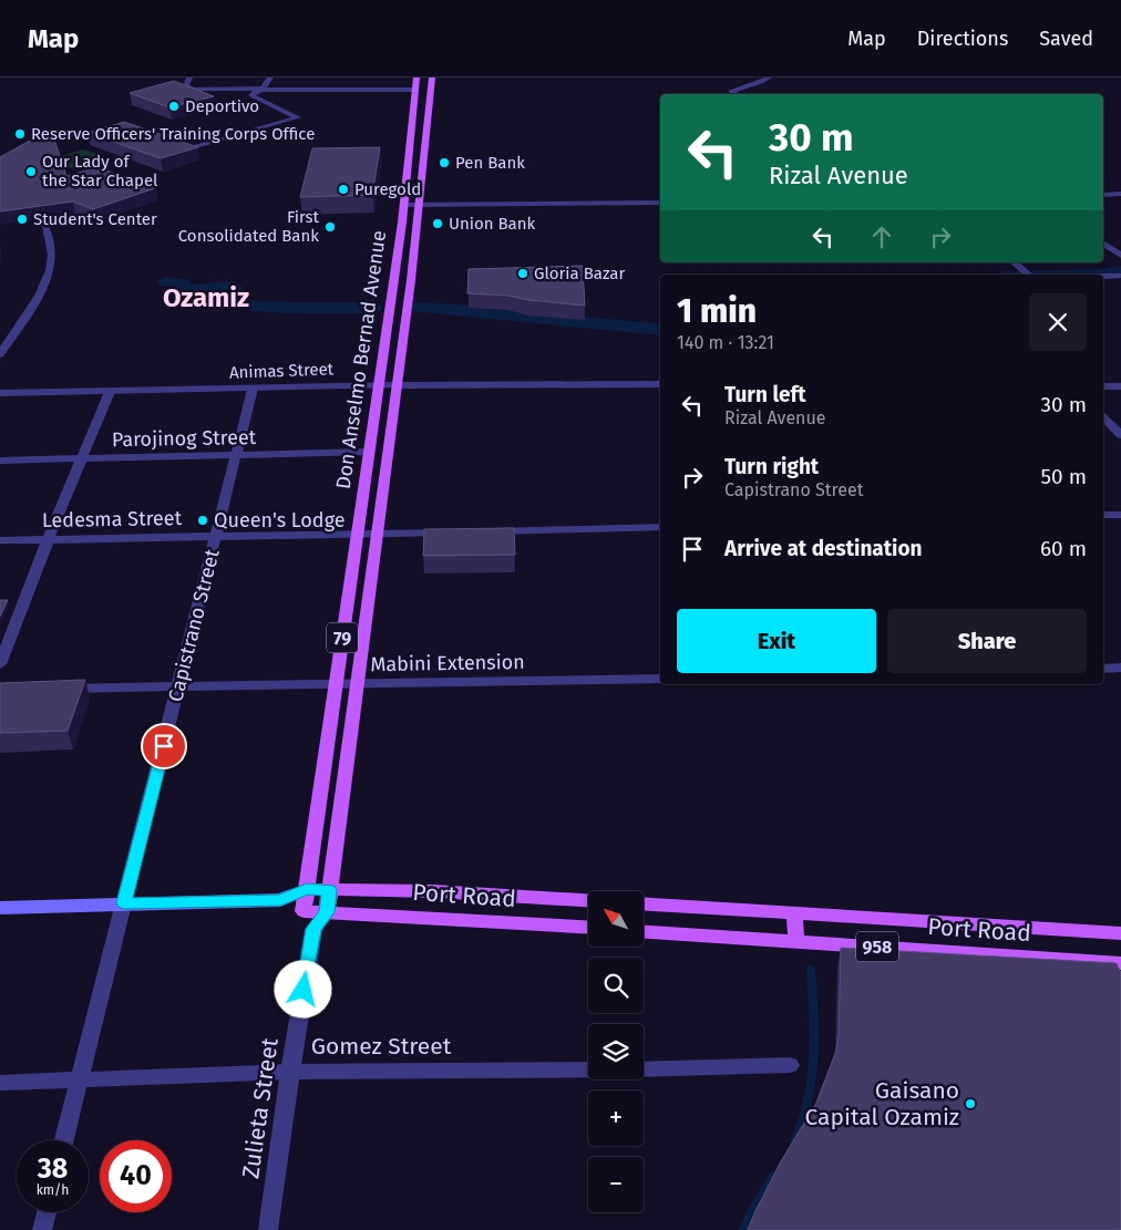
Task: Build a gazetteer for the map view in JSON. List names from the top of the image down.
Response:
{
  "streets": {
    "main road": [
      "Don Anselmo Bernad Avenue",
      "79",
      "Port Road",
      "958"
    ],
    "street": [
      "Animas Street",
      "Parojinog Street",
      "Ledesma Street",
      "Capistrano Street",
      "Mabini Extension",
      "Gomez Street",
      "Zulieta Street"
    ]
  },
  "crossings": [
    ["Don Anselmo Bernad Avenue", "Animas Street"],
    ["Don Anselmo Bernad Avenue", "Parojinog Street"],
    ["Don Anselmo Bernad Avenue", "Ledesma Street"],
    ["Don Anselmo Bernad Avenue", "Mabini Extension"],
    ["Don Anselmo Bernad Avenue", "Port Road"],
    ["Don Anselmo Bernad Avenue", "Zulieta Street"],
    ["Animas Street", "Capistrano Street"],
    ["Parojinog Street", "Capistrano Street"],
    ["Ledesma Street", "Capistrano Street"],
    ["Capistrano Street", "Mabini Extension"],
    ["Capistrano Street", "Gomez Street"],
    ["Port Road", "Zulieta Street"],
    ["Gomez Street", "Zulieta Street"]
  ],
  "districts": ["Ozamiz"],
  "places": [
    "Deportivo",
    "Reserve Officers' Training Corps Office",
    "Pen Bank",
    "Our Lady of the Star Chapel",
    "Puregold",
    "Student's Center",
    "Union Bank",
    "First Consolidated Bank",
    "Gloria Bazar",
    "Queen's Lodge",
    "Gaisano Capital Ozamiz"
  ],
  "north": "top left",
  "page": {
    "header": "Map",
    "nav": ["Map", "Directions", "Saved"],
    "turn": ["30 m", "Rizal Avenue"],
    "heading": ["1 min", "140 m · 13:21"],
    "list": [
      {
        "name": "Turn left",
        "note": "Rizal Avenue",
        "value": "30 m"
      },
      {
        "name": "Turn right",
        "note": "Capistrano Street",
        "value": "50 m"
      },
      {
        "name": "Arrive at destination",
        "value": "60 m"
      }
    ],
    "buttons": ["Exit", "Share"],
    "map_buttons": ["+", "−"],
    "speed": "38 km/h",
    "limit": "40"
  }
}
